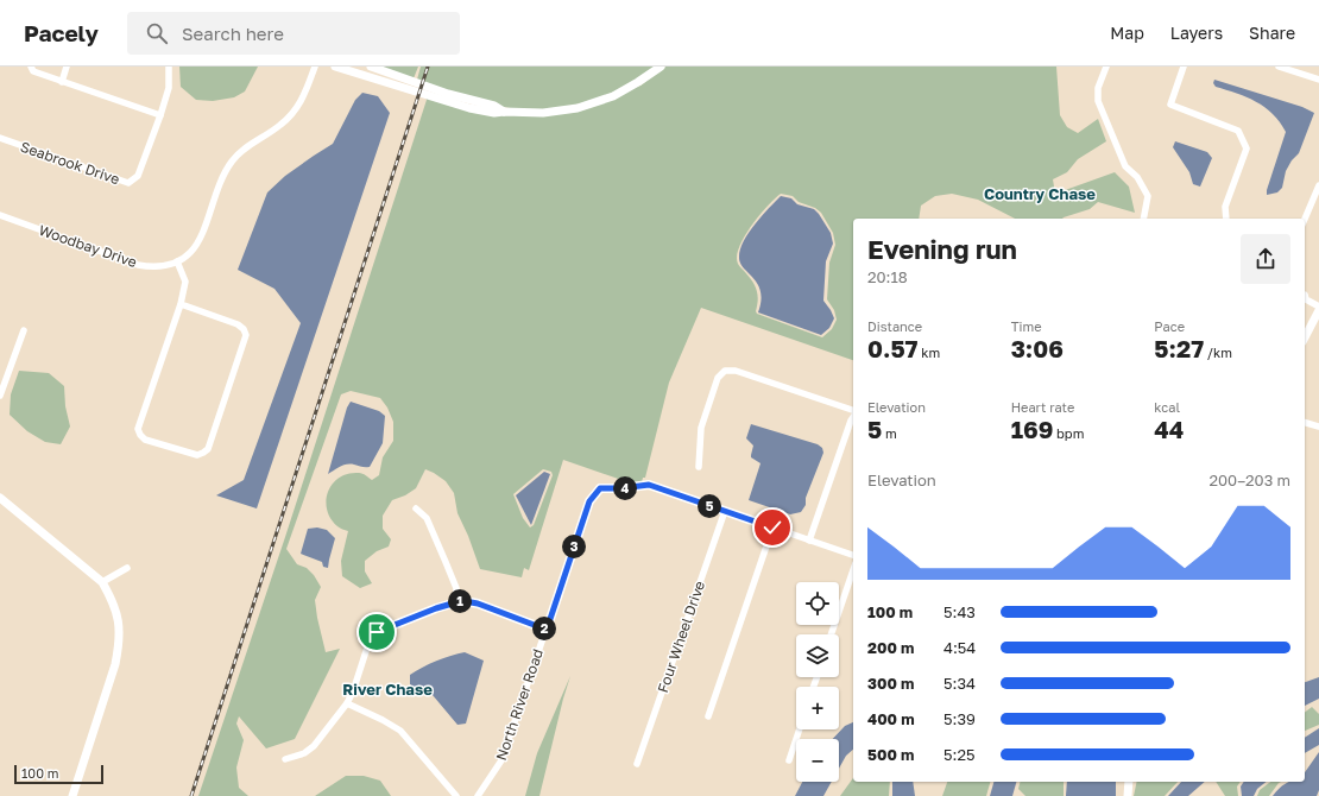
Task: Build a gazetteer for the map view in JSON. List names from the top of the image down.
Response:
{
  "streets": {
    "street": [
      "Seabrook Drive",
      "Woodbay Drive",
      "Four Wheel Drive",
      "North River Road"
    ]
  },
  "crossings": [
    ["Four Wheel Drive", "North River Road"]
  ],
  "districts": ["Country Chase", "River Chase"],
  "scale_bar": "100 m",
  "page": {
    "header": "Pacely",
    "search": "Search here",
    "nav": ["Map", "Layers", "Share"],
    "heading": ["Evening run", "20:18"],
    "stats": [
      ["Distance", "0.57 km"],
      ["Time", "3:06"],
      ["Pace", "5:27 /km"],
      ["Elevation", "5 m"],
      ["Heart rate", "169 bpm"],
      ["kcal", "44"]
    ],
    "chart": ["Elevation", "200–203 m"],
    "pins": [
      "4",
      "5",
      "3",
      "1",
      "2"
    ],
    "map_buttons": ["+", "−"],
    "list": [
      {
        "name": "100 m",
        "note": "5:43"
      },
      {
        "name": "200 m",
        "note": "4:54"
      },
      {
        "name": "300 m",
        "note": "5:34"
      },
      {
        "name": "400 m",
        "note": "5:39"
      },
      {
        "name": "500 m",
        "note": "5:25"
      }
    ],
    "scale": "100 m"
  }
}
